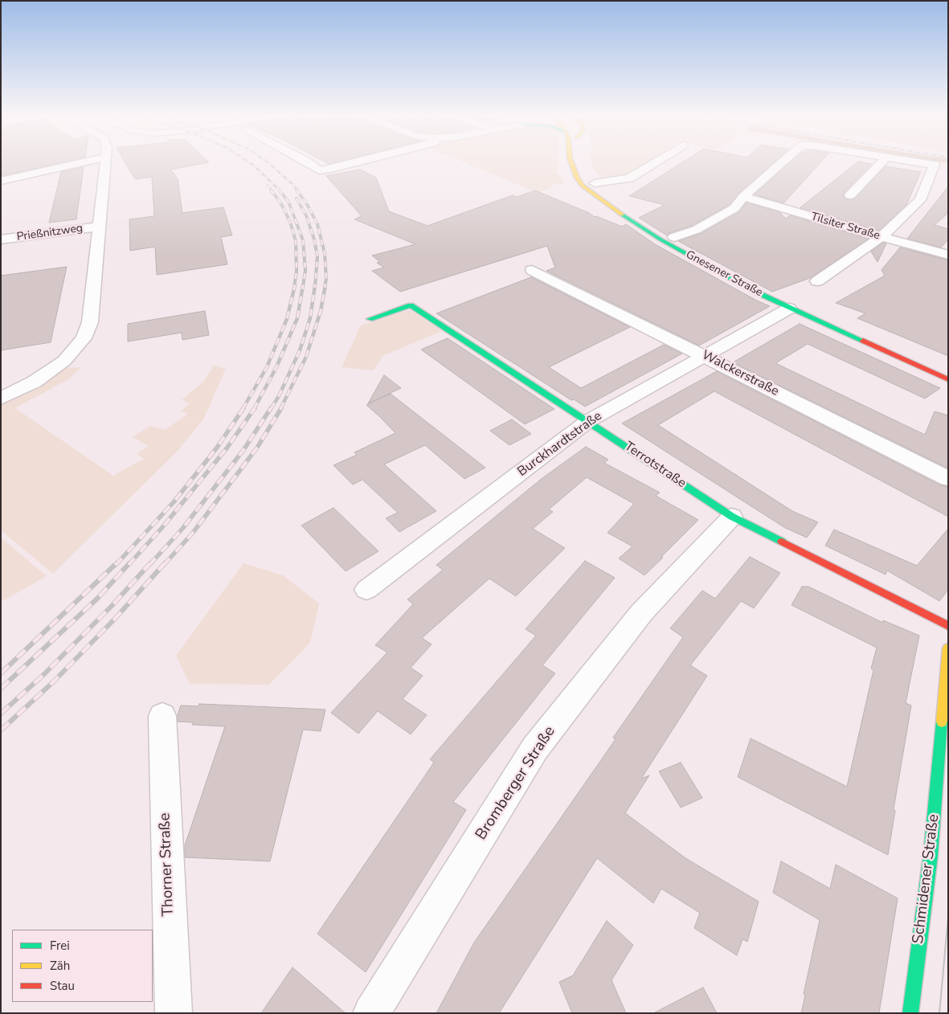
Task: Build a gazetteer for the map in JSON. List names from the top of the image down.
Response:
{
  "streets": {
    "main road": ["Gnesener Straße", "Terrotstraße", "Schmidener Straße"],
    "street": [
      "Tilsiter Straße",
      "Prießnitzweg",
      "Walckerstraße",
      "Burckhardtstraße",
      "Bromberger Straße",
      "Thorner Straße"
    ]
  },
  "crossings": [
    ["Gnesener Straße", "Burckhardtstraße"],
    ["Walckerstraße", "Burckhardtstraße"],
    ["Burckhardtstraße", "Terrotstraße"],
    ["Terrotstraße", "Bromberger Straße"]
  ],
  "legend": ["Frei", "Zäh", "Stau"]
}
